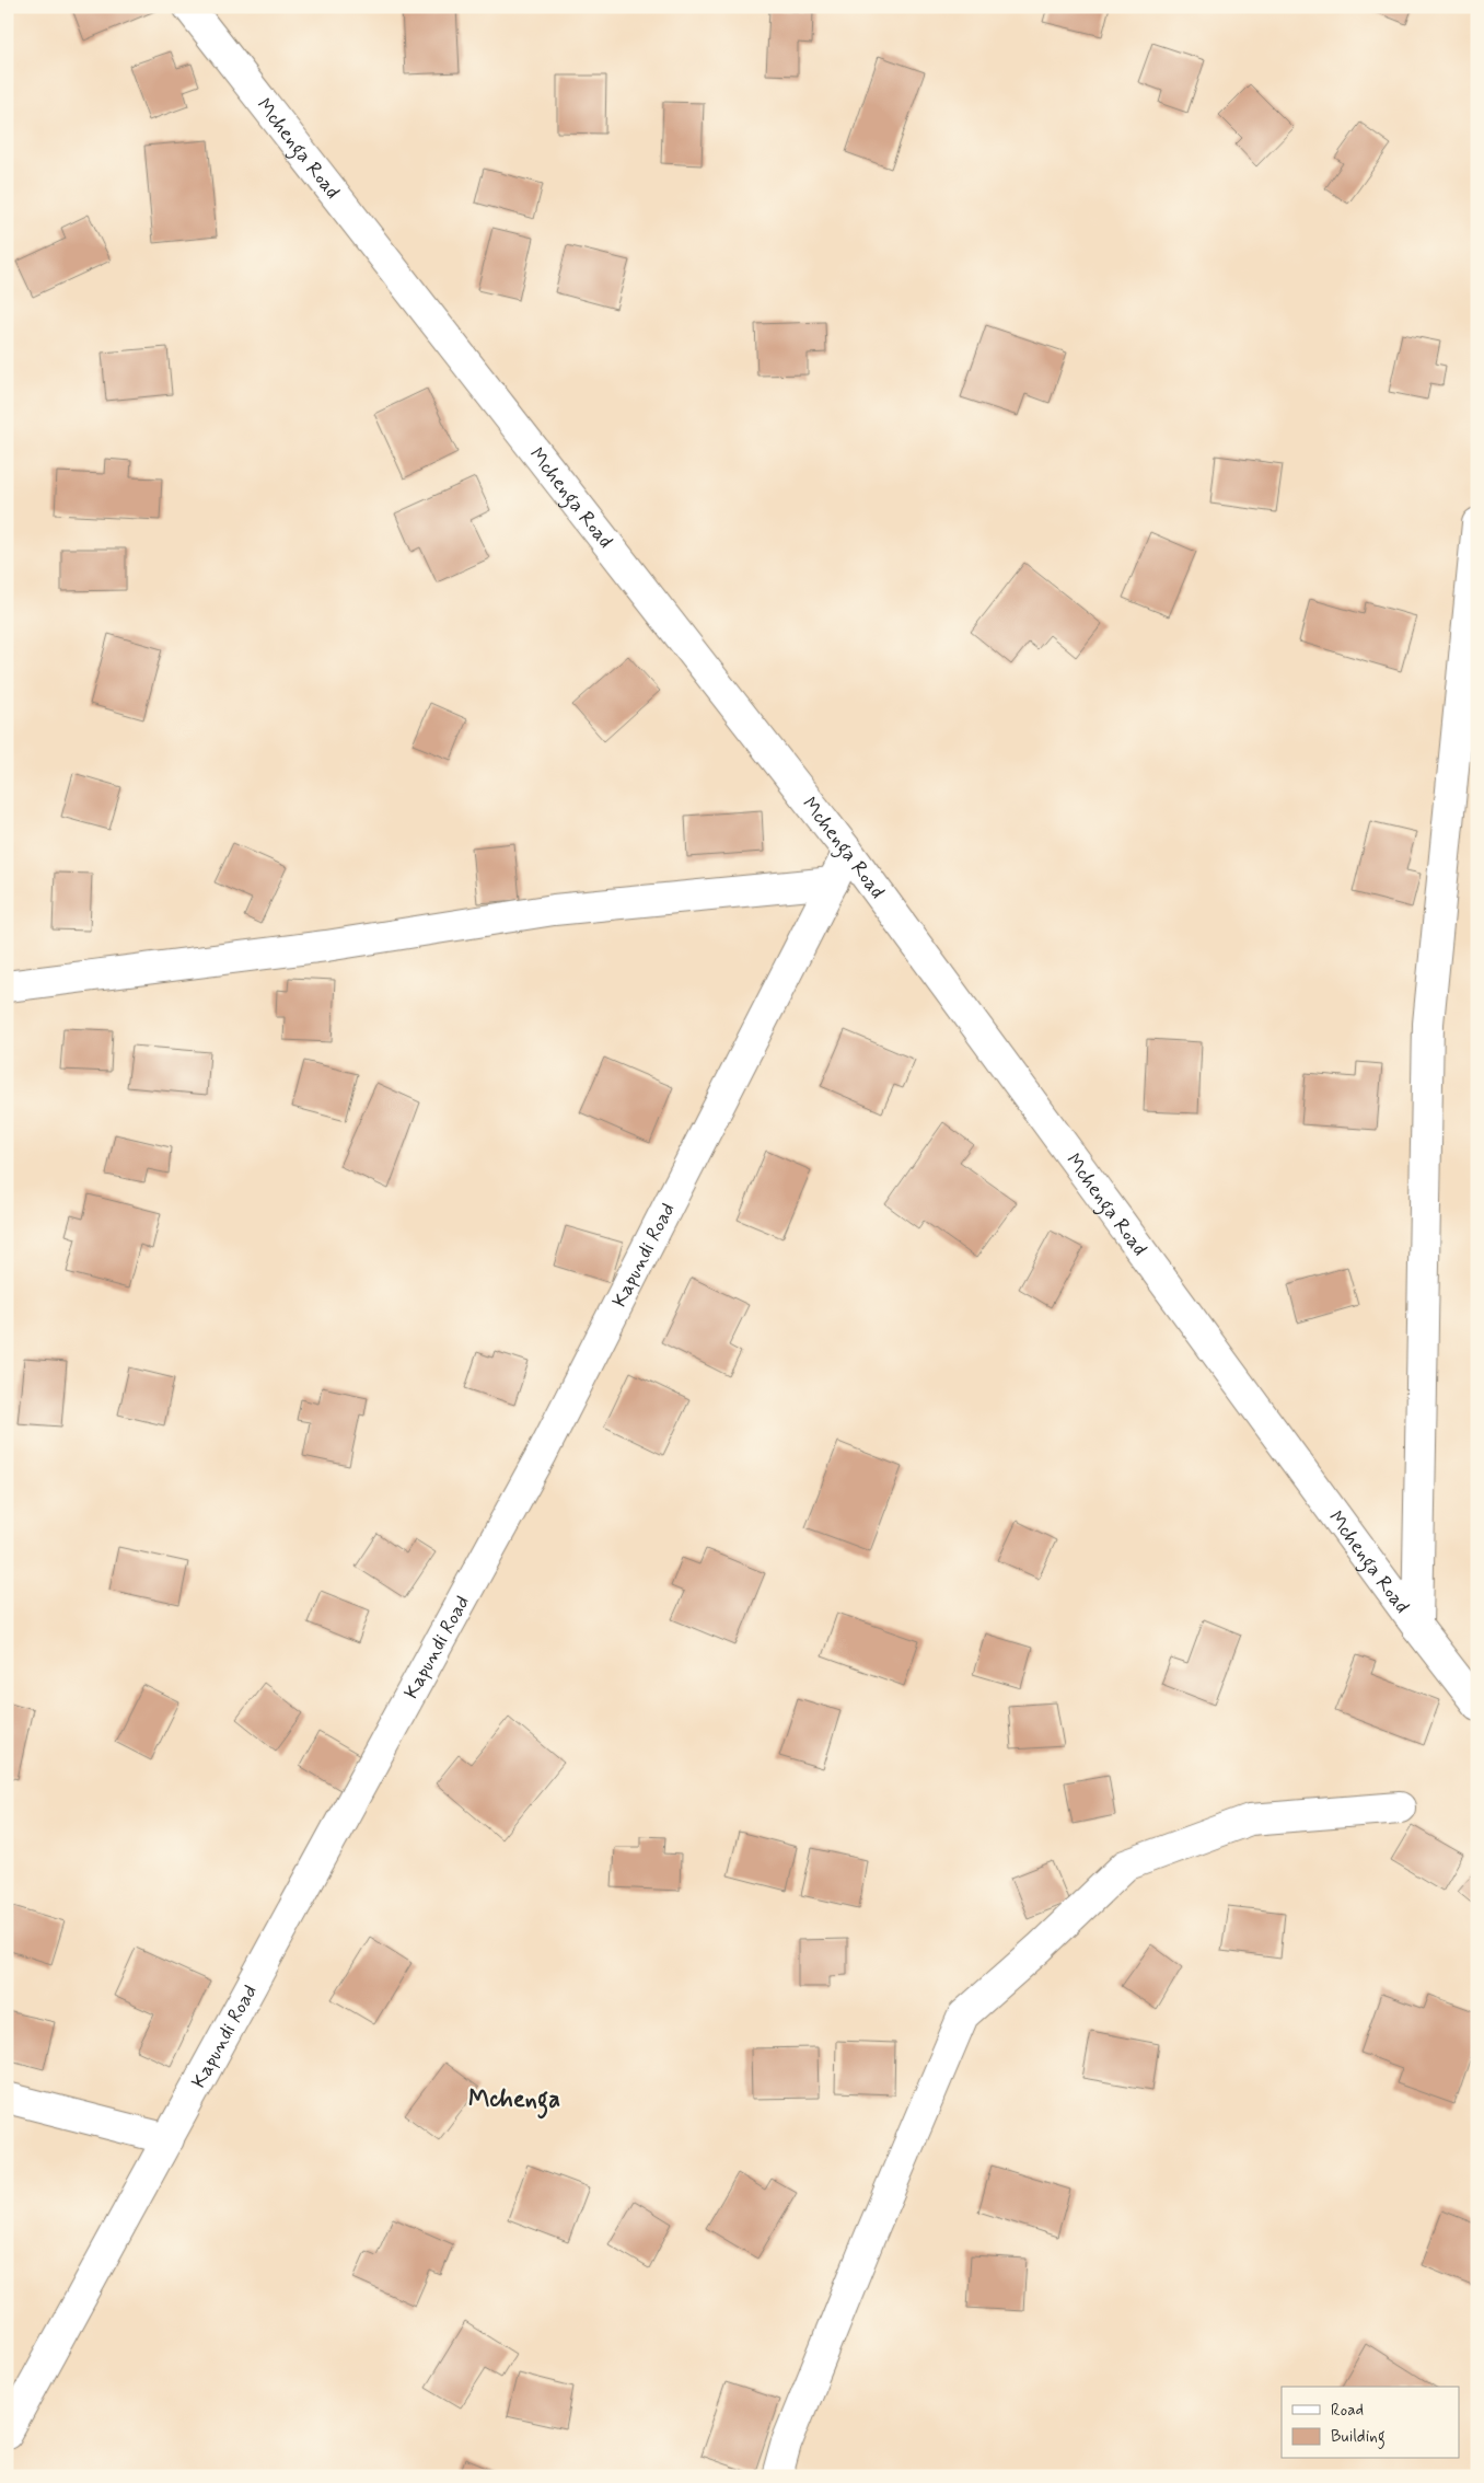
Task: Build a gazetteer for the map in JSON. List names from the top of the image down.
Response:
{
  "streets": {
    "street": ["Mchenga Road", "Kapundi Road"]
  },
  "crossings": [
    ["Mchenga Road", "Kapundi Road"]
  ],
  "districts": ["Mchenga"],
  "legend": ["Road", "Building"]
}
